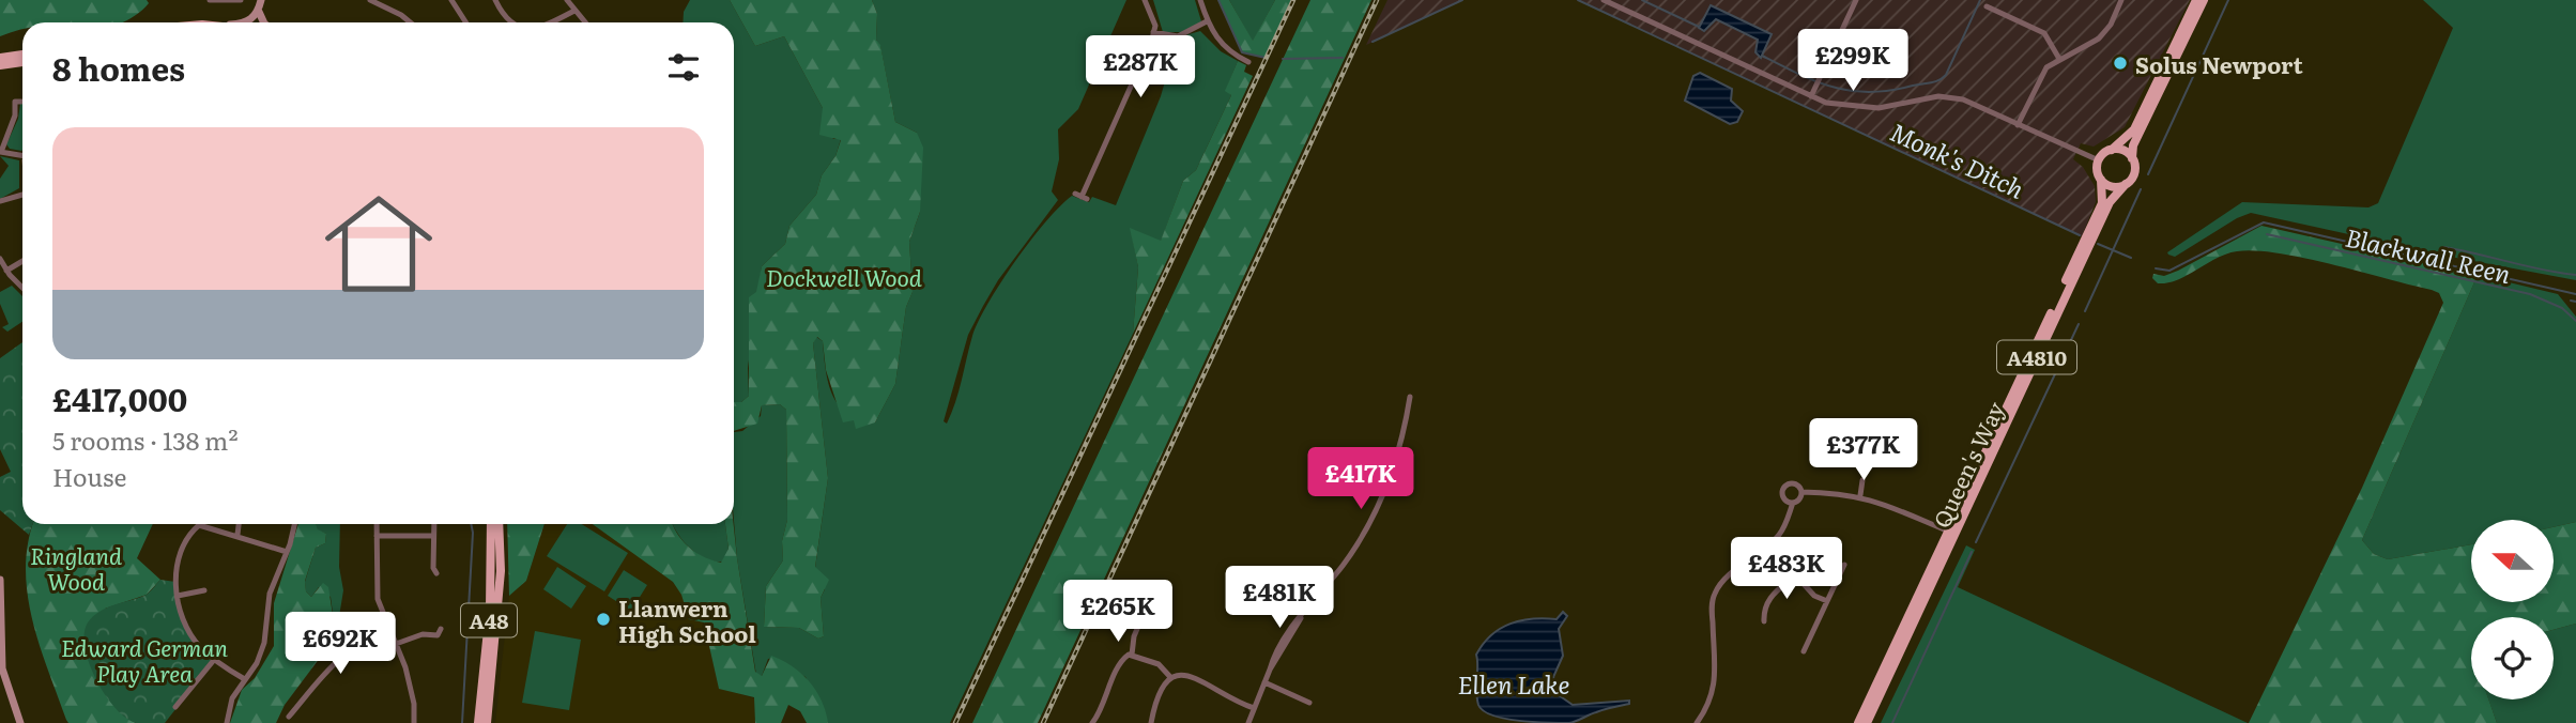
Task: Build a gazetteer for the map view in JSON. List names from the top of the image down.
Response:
{
  "streets": {
    "main road": ["A4810", "Queen's Way", "A48"]
  },
  "water": ["Monk's Ditch", "Blackwall Reen", "Ellen Lake"],
  "parks": ["Dockwell Wood", "Ringland Wood", "Edward German Play Area"],
  "places": ["Solus Newport", "Llanwern High School"],
  "north": "left",
  "page": {
    "heading": "8 homes",
    "price": [
      "£299K",
      "£287K",
      "£377K",
      "£417K",
      "£483K",
      "£481K",
      "£265K",
      "£692K"
    ],
    "list": [
      {
        "name": "£417,000",
        "note": "5 rooms · 138 m² · House"
      }
    ]
  }
}
